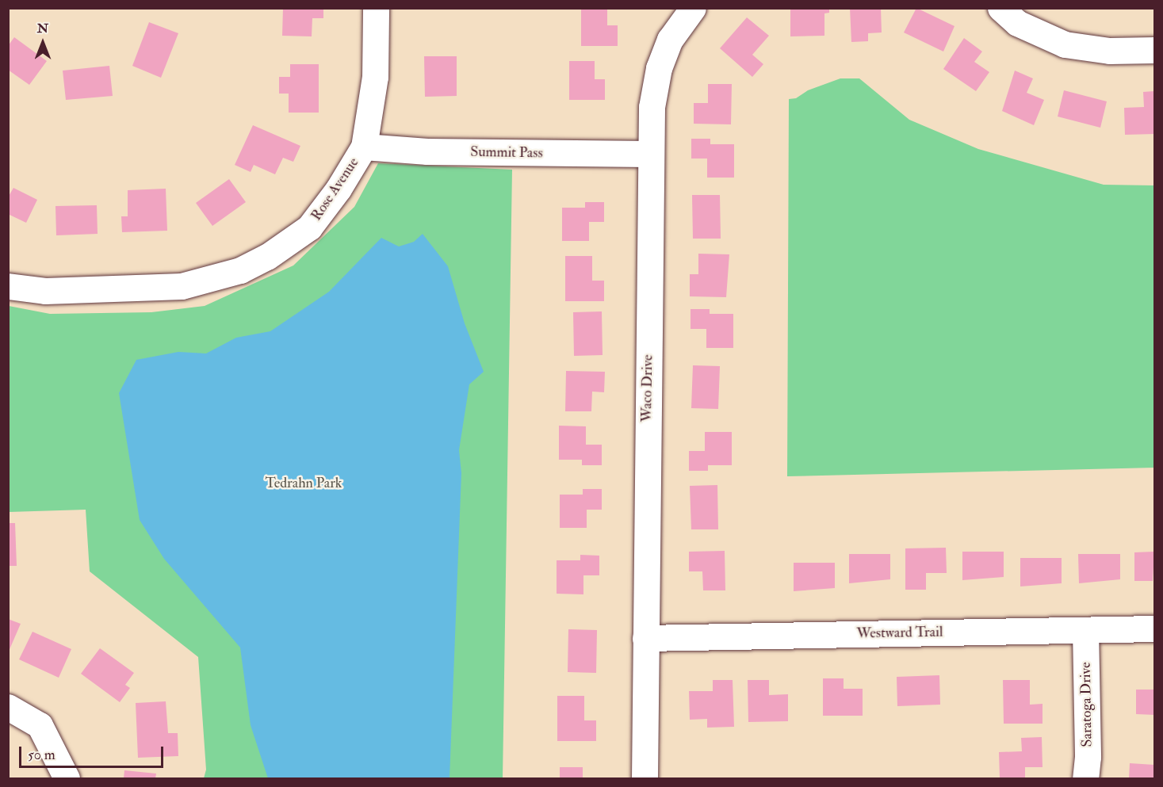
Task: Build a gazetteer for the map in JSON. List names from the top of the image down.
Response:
{
  "streets": {
    "street": [
      "Summit Pass",
      "Rose Avenue",
      "Waco Drive",
      "Westward Trail",
      "Saratoga Drive"
    ]
  },
  "crossings": [
    ["Summit Pass", "Rose Avenue"],
    ["Summit Pass", "Waco Drive"],
    ["Waco Drive", "Westward Trail"],
    ["Westward Trail", "Saratoga Drive"]
  ],
  "parks": ["Tedrahn Park"],
  "scale_bar": "50 m",
  "north": "top"
}
